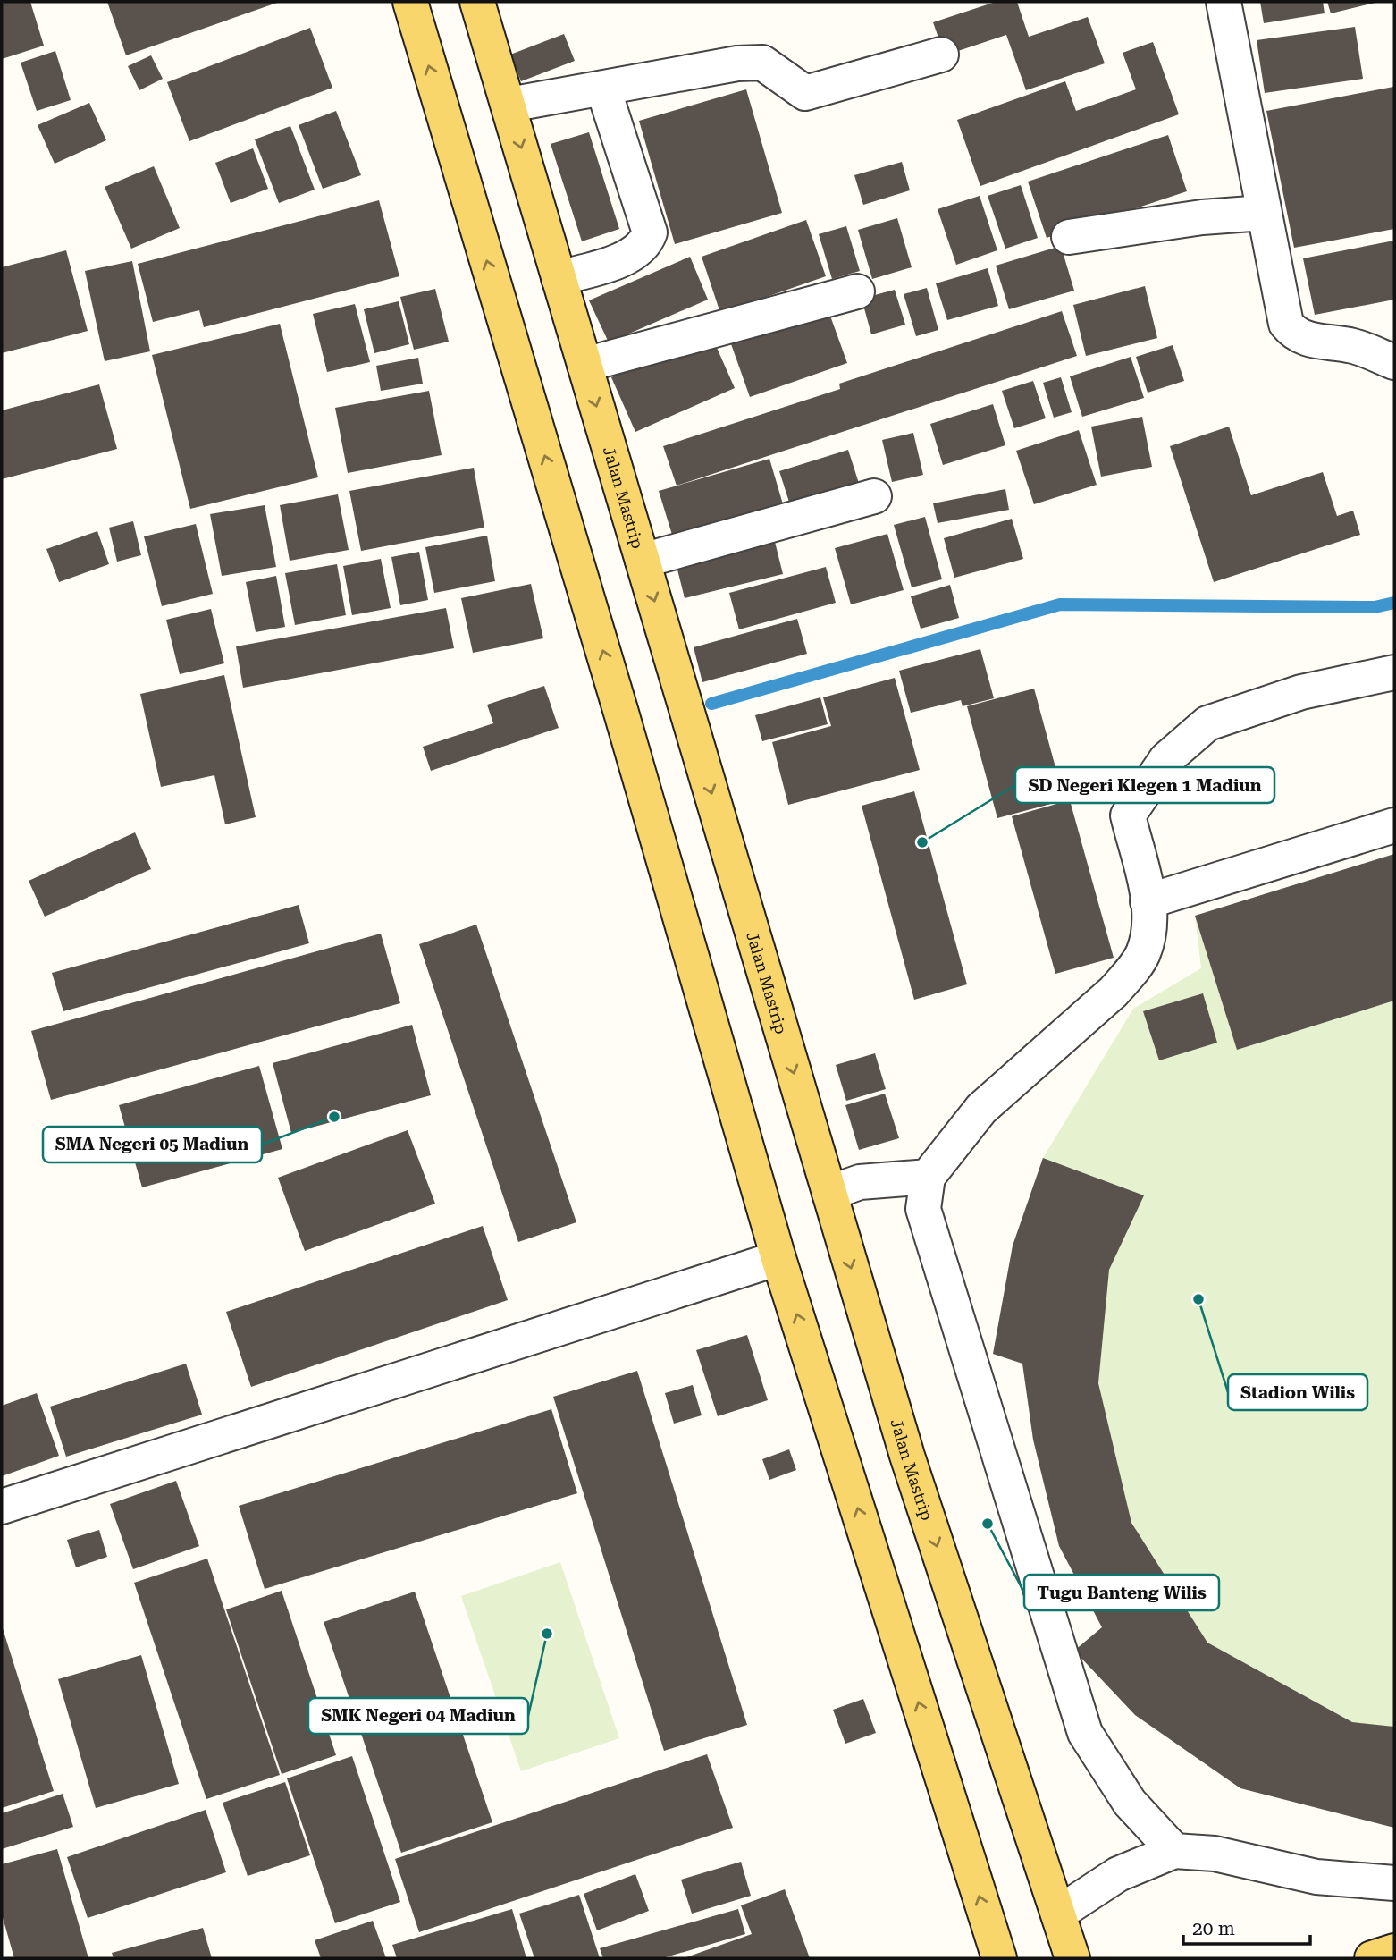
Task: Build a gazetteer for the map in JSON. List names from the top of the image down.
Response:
{
  "streets": {
    "main road": ["Jalan Mastrip"]
  },
  "places": [
    "SD Negeri Klegen 1 Madiun",
    "SMA Negeri 05 Madiun",
    "Stadion Wilis",
    "Tugu Banteng Wilis",
    "SMK Negeri 04 Madiun"
  ],
  "scale_bar": "20 m"
}
